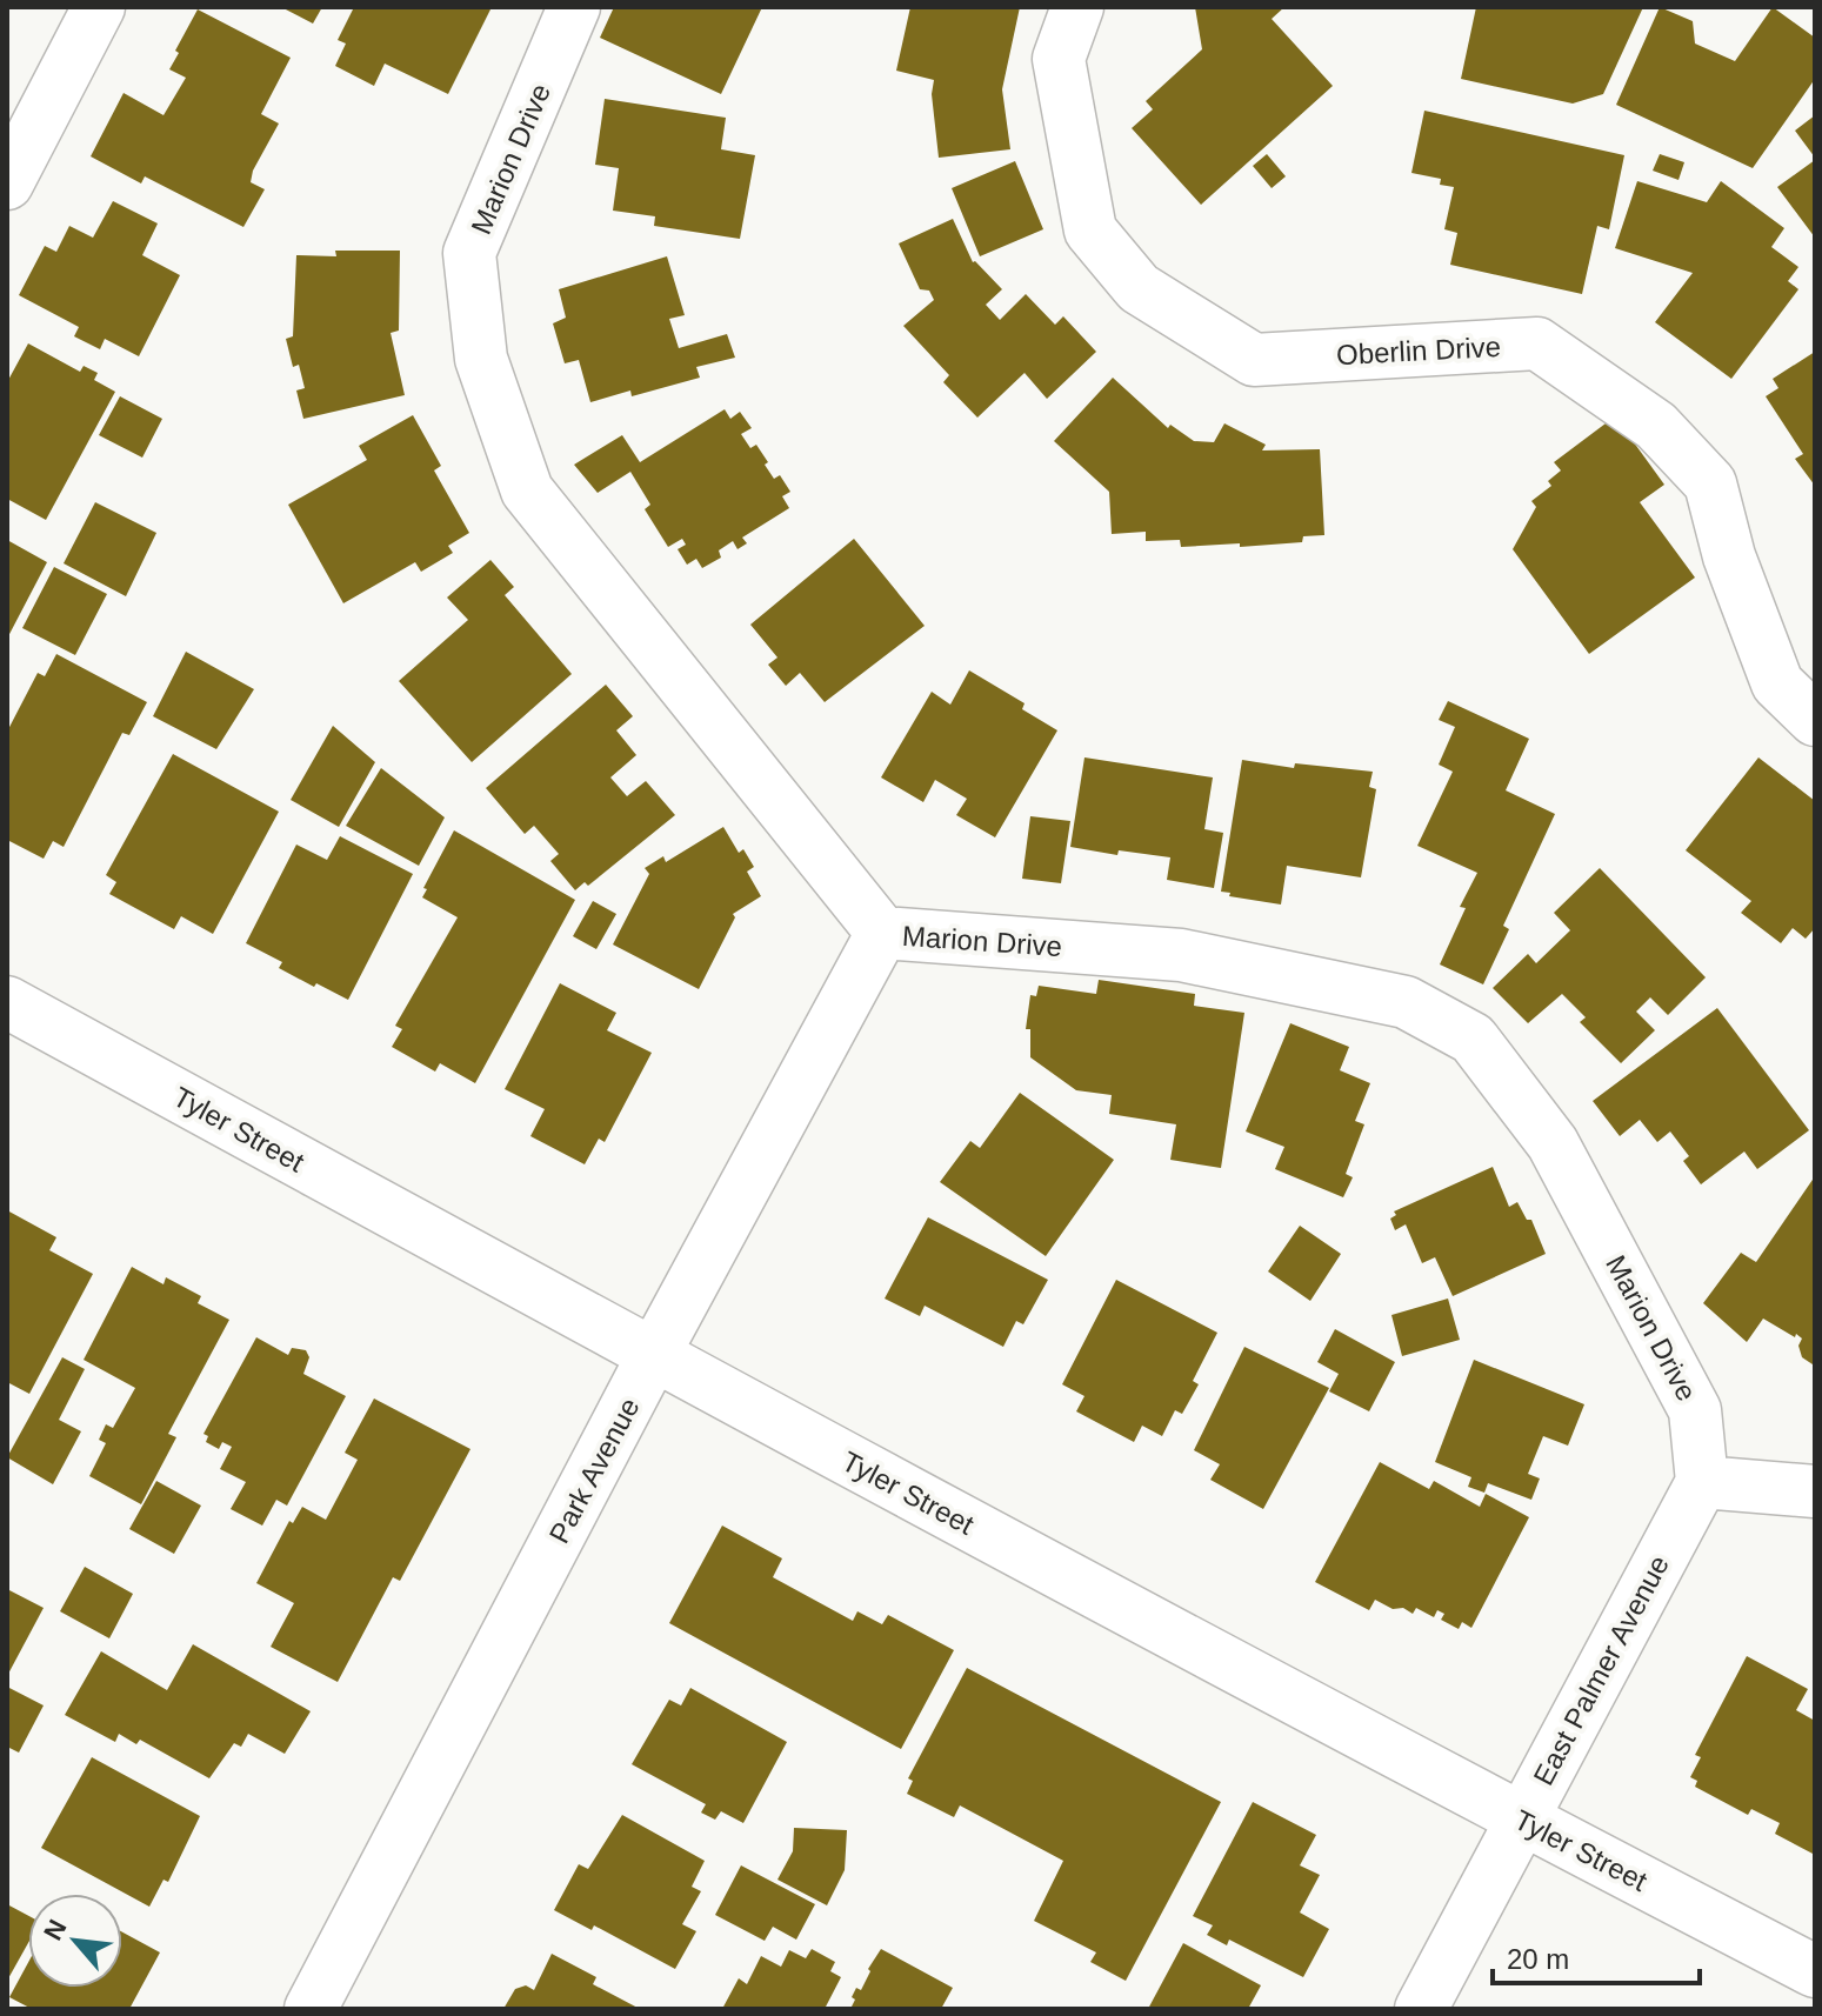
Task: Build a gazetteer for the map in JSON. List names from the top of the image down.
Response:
{
  "streets": {
    "street": [
      "Marion Drive",
      "Oberlin Drive",
      "Tyler Street",
      "Park Avenue",
      "East Palmer Avenue"
    ]
  },
  "crossings": [
    ["Marion Drive", "Park Avenue"],
    ["Marion Drive", "East Palmer Avenue"],
    ["Tyler Street", "Park Avenue"],
    ["Tyler Street", "East Palmer Avenue"]
  ],
  "scale_bar": "20 m",
  "north": "top left"
}
